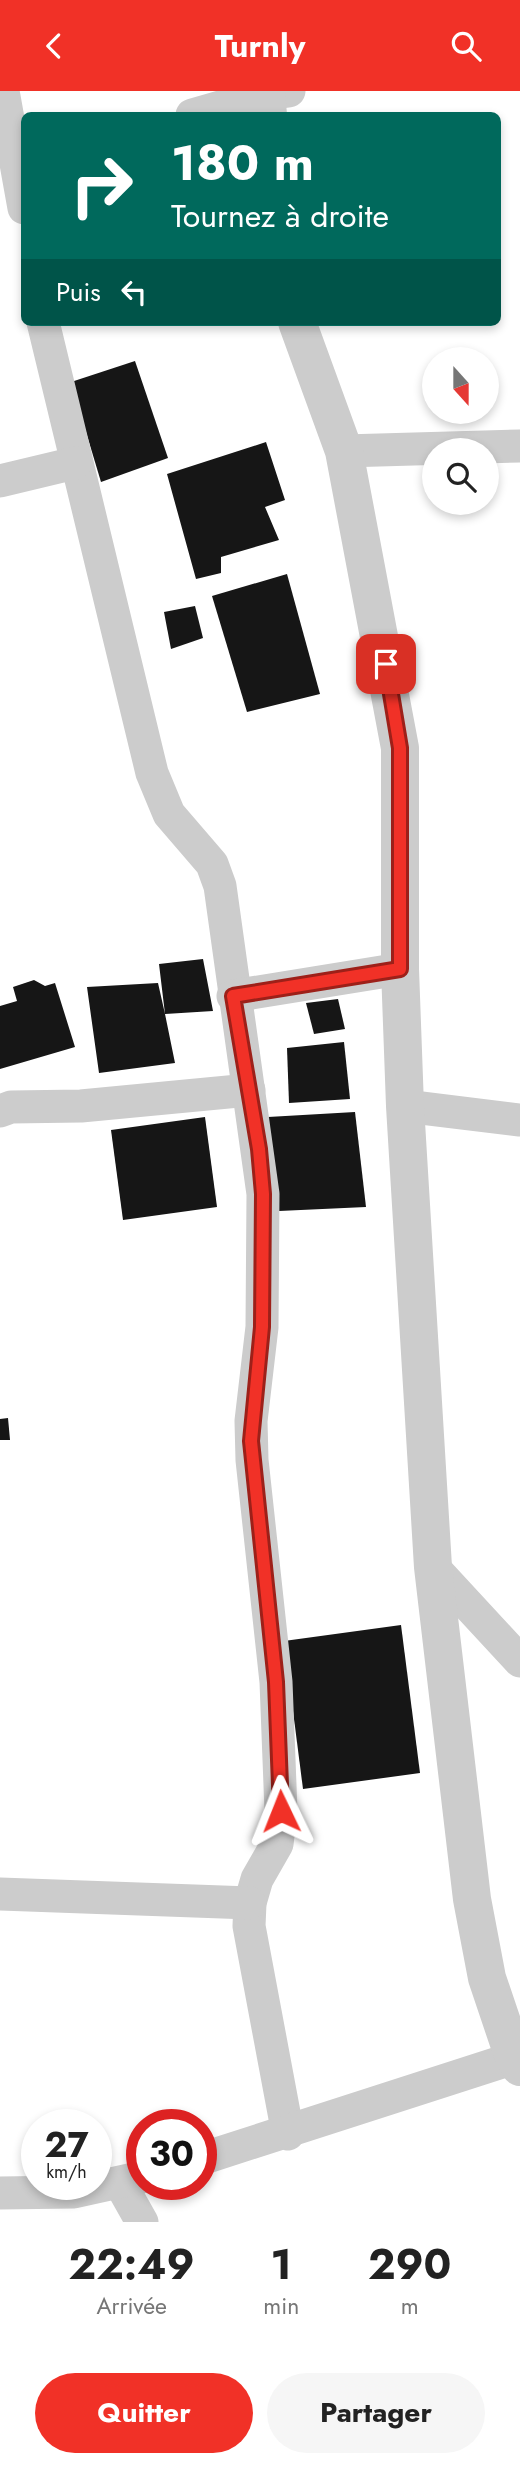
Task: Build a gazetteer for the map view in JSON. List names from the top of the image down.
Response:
{
  "north": "bottom",
  "page": {
    "header": "Turnly",
    "turn": ["180 m", "Tournez à droite"],
    "then": "Puis",
    "speed": "27 km/h",
    "limit": "30",
    "eta": [
      "22:49",
      "Arrivée",
      "1",
      "min",
      "290",
      "m"
    ],
    "buttons": ["Quitter", "Partager"]
  }
}
